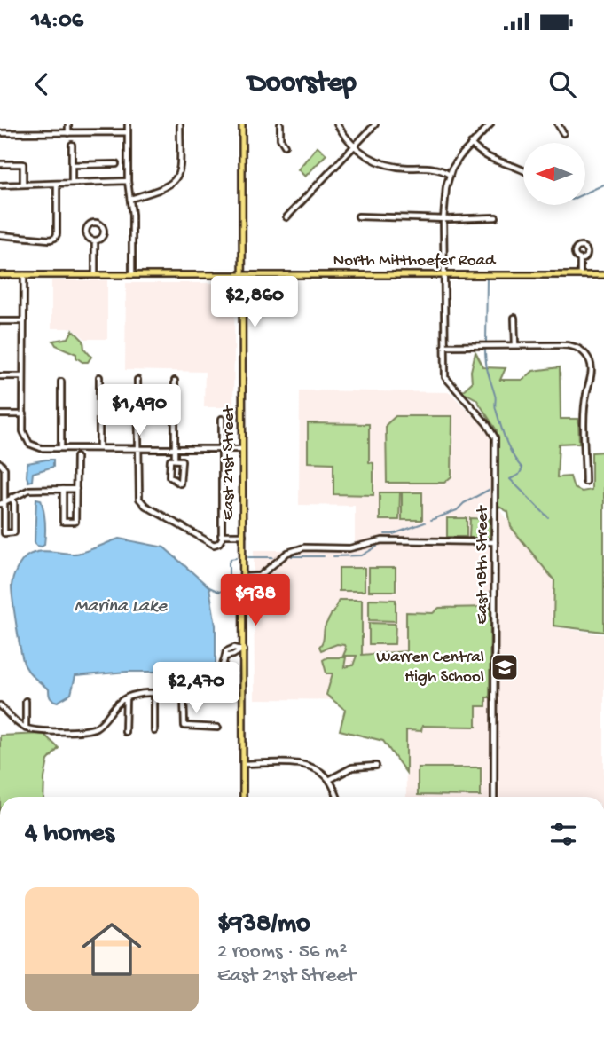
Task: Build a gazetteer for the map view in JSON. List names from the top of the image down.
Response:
{
  "streets": {
    "main road": ["North Mitthoefer Road", "East 21st Street"],
    "street": ["East 18th Street"]
  },
  "crossings": [
    ["North Mitthoefer Road", "East 21st Street"]
  ],
  "water": ["Marina Lake"],
  "places": {
    "school or university": ["Warren Central High School"]
  },
  "north": "left",
  "page": {
    "status": "14:06",
    "header": "Doorstep",
    "price": [
      "$2,860",
      "$1,490",
      "$938",
      "$2,470"
    ],
    "heading": "4 homes",
    "list": [
      {
        "name": "$938/mo",
        "note": "2 rooms · 56 m² · East 21st Street"
      }
    ]
  }
}
